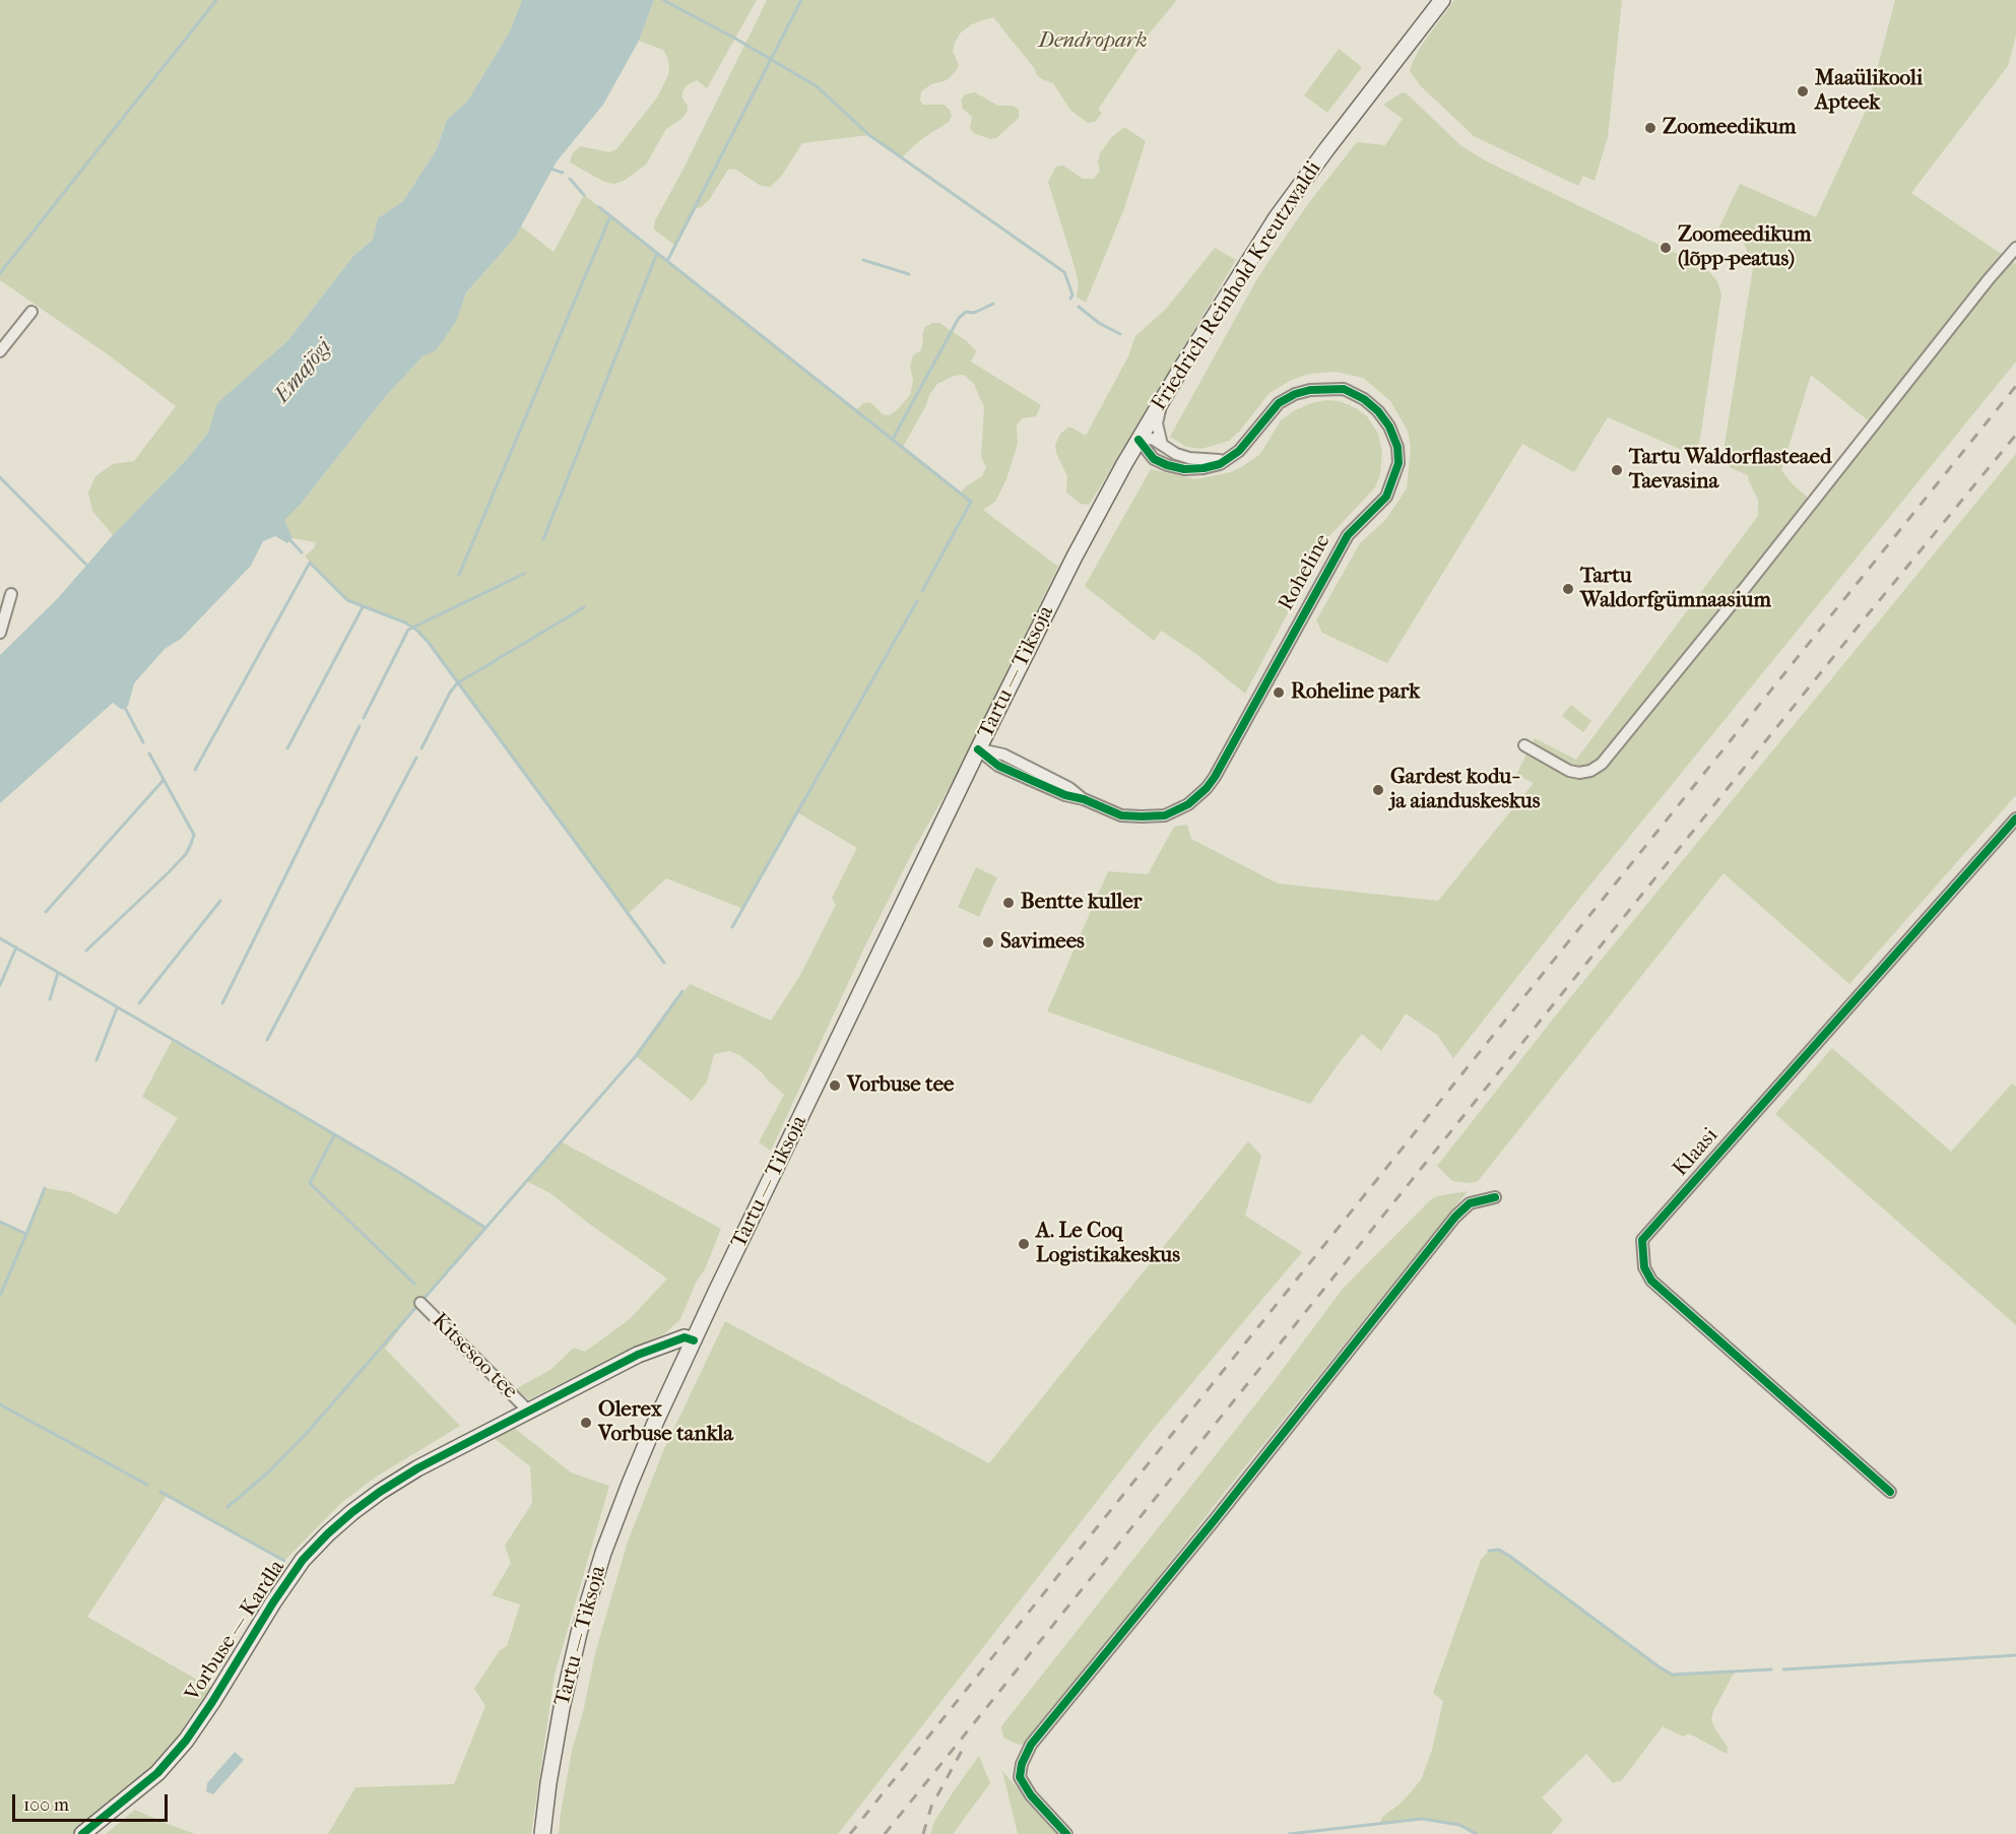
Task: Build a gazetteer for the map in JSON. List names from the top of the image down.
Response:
{
  "streets": {
    "main road": ["Friedrich Reinhold Kreutzwaldi", "Tartu — Tiksoja", "Vorbuse — Kardla"],
    "street": ["Roheline", "Klaasi", "Kitsesoo tee"]
  },
  "crossings": [
    ["Friedrich Reinhold Kreutzwaldi", "Roheline"],
    ["Friedrich Reinhold Kreutzwaldi", "Tartu — Tiksoja"],
    ["Roheline", "Tartu — Tiksoja"],
    ["Tartu — Tiksoja", "Vorbuse — Kardla"],
    ["Kitsesoo tee", "Vorbuse — Kardla"]
  ],
  "water": ["Emajõgi"],
  "parks": ["Dendropark"],
  "places": [
    "Maaülikooli Apteek",
    "Zoomeedikum",
    "Zoomeedikum (lõpp-peatus)",
    "Tartu Waldorflasteaed Taevasina",
    "Tartu Waldorfgümnaasium",
    "Roheline park",
    "Gardest kodu- ja aianduskeskus",
    "Bentte kuller",
    "Savimees",
    "Vorbuse tee",
    "A. Le Coq Logistikakeskus",
    "Olerex Vorbuse tankla"
  ],
  "scale_bar": "100 m"
}
